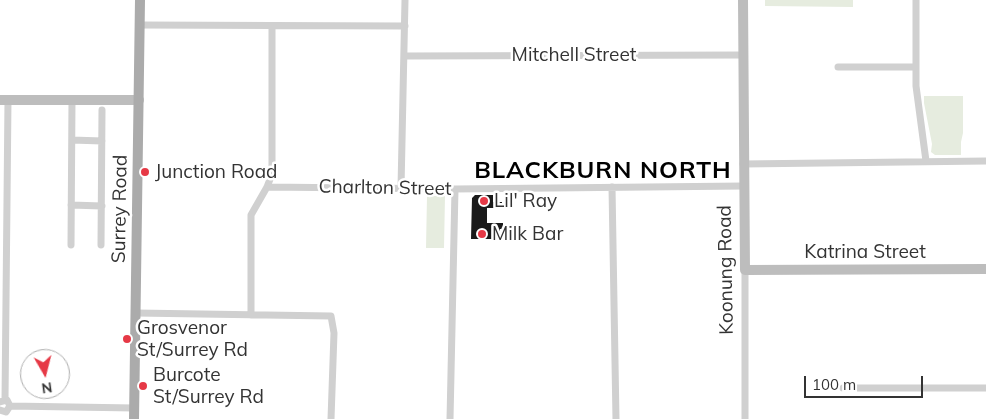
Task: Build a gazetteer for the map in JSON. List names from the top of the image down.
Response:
{
  "streets": {
    "main road": ["Surrey Road"],
    "street": [
      "Mitchell Street",
      "Charlton Street",
      "Katrina Street",
      "Koonung Road"
    ]
  },
  "crossings": [
    ["Mitchell Street", "Koonung Road"],
    ["Charlton Street", "Koonung Road"],
    ["Katrina Street", "Koonung Road"]
  ],
  "districts": ["BLACKBURN NORTH"],
  "places": [
    "Junction Road",
    "Lil' Ray",
    "Milk Bar",
    "Grosvenor St/Surrey Rd",
    "Burcote St/Surrey Rd"
  ],
  "scale_bar": "100 m",
  "north": "bottom"
}
